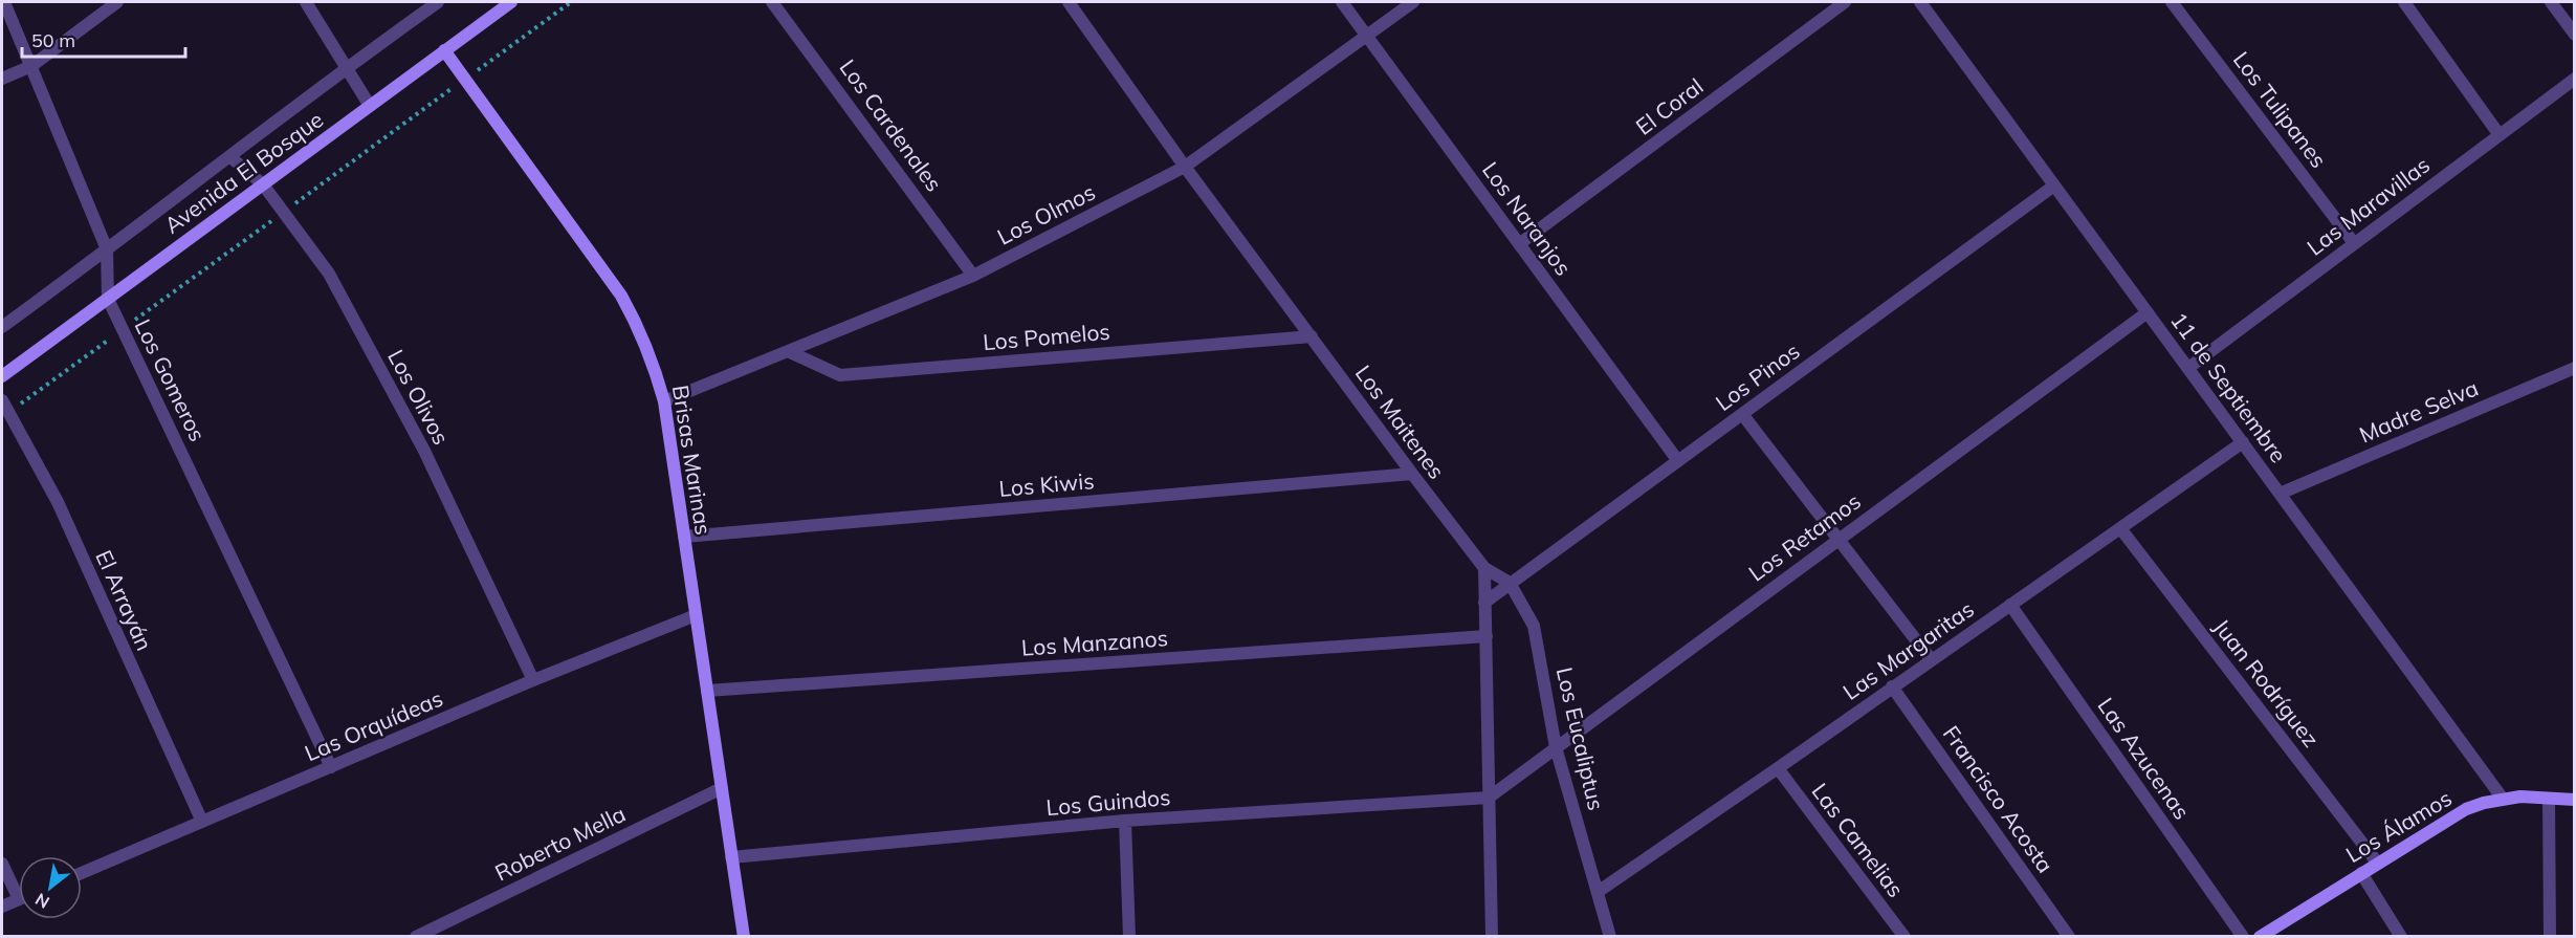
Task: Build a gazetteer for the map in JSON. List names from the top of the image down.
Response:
{
  "streets": {
    "street": [
      "El Coral",
      "Los Tulipanes",
      "Los Cardenales",
      "Avenida El Bosque",
      "Las Maravillas",
      "Los Olmos",
      "Los Naranjos",
      "Los Pomelos",
      "Los Pinos",
      "Los Gomeros",
      "11 de Septiembre",
      "Los Olivos",
      "Madre Selva",
      "Los Maitenes",
      "Brisas Marinas",
      "Los Kiwis",
      "Los Retamos",
      "El Arrayán",
      "Los Manzanos",
      "Las Margaritas",
      "Juan Rodríguez",
      "Las Orquídeas",
      "Los Eucaliptus",
      "Las Azucenas",
      "Francisco Acosta",
      "Los Guindos",
      "Los Álamos",
      "Las Camelias",
      "Roberto Mella"
    ]
  },
  "crossings": [
    ["El Coral", "Los Naranjos"],
    ["Los Tulipanes", "Las Maravillas"],
    ["Los Cardenales", "Los Olmos"],
    ["Avenida El Bosque", "Los Gomeros"],
    ["Avenida El Bosque", "Los Olivos"],
    ["Avenida El Bosque", "Brisas Marinas"],
    ["Las Maravillas", "11 de Septiembre"],
    ["Los Olmos", "Los Naranjos"],
    ["Los Olmos", "Los Pomelos"],
    ["Los Olmos", "Los Maitenes"],
    ["Los Olmos", "Brisas Marinas"],
    ["Los Naranjos", "Los Pinos"],
    ["Los Pomelos", "Los Maitenes"],
    ["Los Pinos", "11 de Septiembre"],
    ["Los Pinos", "Los Eucaliptus"],
    ["Los Gomeros", "Las Orquídeas"],
    ["11 de Septiembre", "Madre Selva"],
    ["11 de Septiembre", "Los Retamos"],
    ["11 de Septiembre", "Las Margaritas"],
    ["11 de Septiembre", "Los Álamos"],
    ["Los Olivos", "Las Orquídeas"],
    ["Los Maitenes", "Los Kiwis"],
    ["Brisas Marinas", "Los Kiwis"],
    ["Brisas Marinas", "Los Manzanos"],
    ["Brisas Marinas", "Las Orquídeas"],
    ["Brisas Marinas", "Los Guindos"],
    ["Brisas Marinas", "Roberto Mella"],
    ["Los Retamos", "Los Eucaliptus"],
    ["Los Retamos", "Los Guindos"],
    ["El Arrayán", "Las Orquídeas"],
    ["Las Margaritas", "Juan Rodríguez"],
    ["Las Margaritas", "Los Eucaliptus"],
    ["Las Margaritas", "Las Azucenas"],
    ["Las Margaritas", "Francisco Acosta"],
    ["Las Margaritas", "Las Camelias"],
    ["Juan Rodríguez", "Los Álamos"]
  ],
  "scale_bar": "50 m",
  "north": "bottom left"
}
